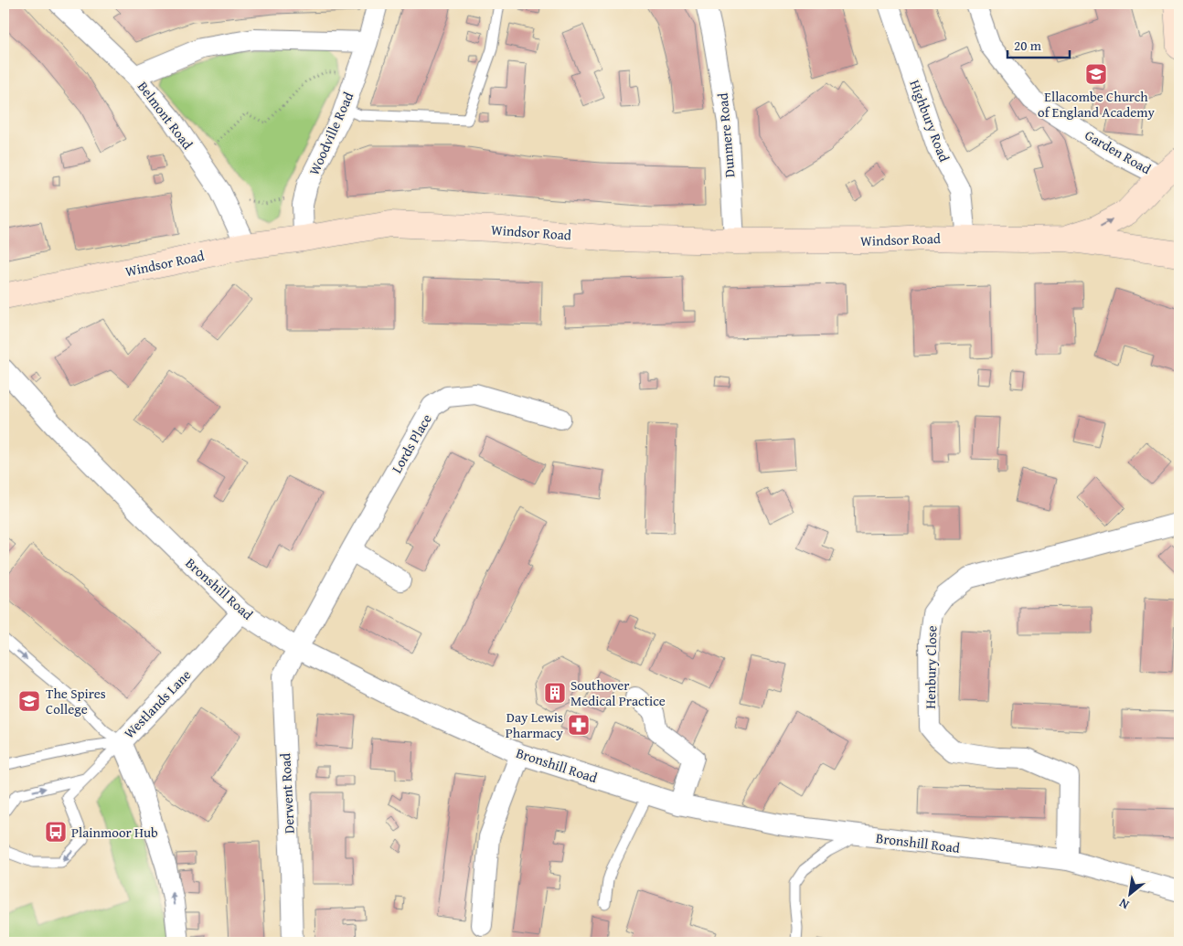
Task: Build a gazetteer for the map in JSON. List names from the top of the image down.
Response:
{
  "streets": {
    "street": [
      "Belmont Road",
      "Highbury Road",
      "Woodville Road",
      "Dunmere Road",
      "Garden Road",
      "Windsor Road",
      "Lords Place",
      "Bronshill Road",
      "Henbury Close",
      "Westlands Lane",
      "Derwent Road"
    ]
  },
  "crossings": [
    ["Belmont Road", "Windsor Road"],
    ["Highbury Road", "Windsor Road"],
    ["Woodville Road", "Windsor Road"],
    ["Dunmere Road", "Windsor Road"],
    ["Garden Road", "Windsor Road"],
    ["Lords Place", "Bronshill Road"],
    ["Lords Place", "Derwent Road"],
    ["Bronshill Road", "Henbury Close"],
    ["Bronshill Road", "Westlands Lane"],
    ["Bronshill Road", "Derwent Road"]
  ],
  "one_way": ["Westlands Lane"],
  "places": {
    "school or university": ["Ellacombe Church of England Academy", "The Spires College"],
    "building": ["Southover Medical Practice"],
    "pharmacy": ["Day Lewis Pharmacy"],
    "bus stop": ["Plainmoor Hub"]
  },
  "scale_bar": "20 m",
  "north": "bottom left"
}
